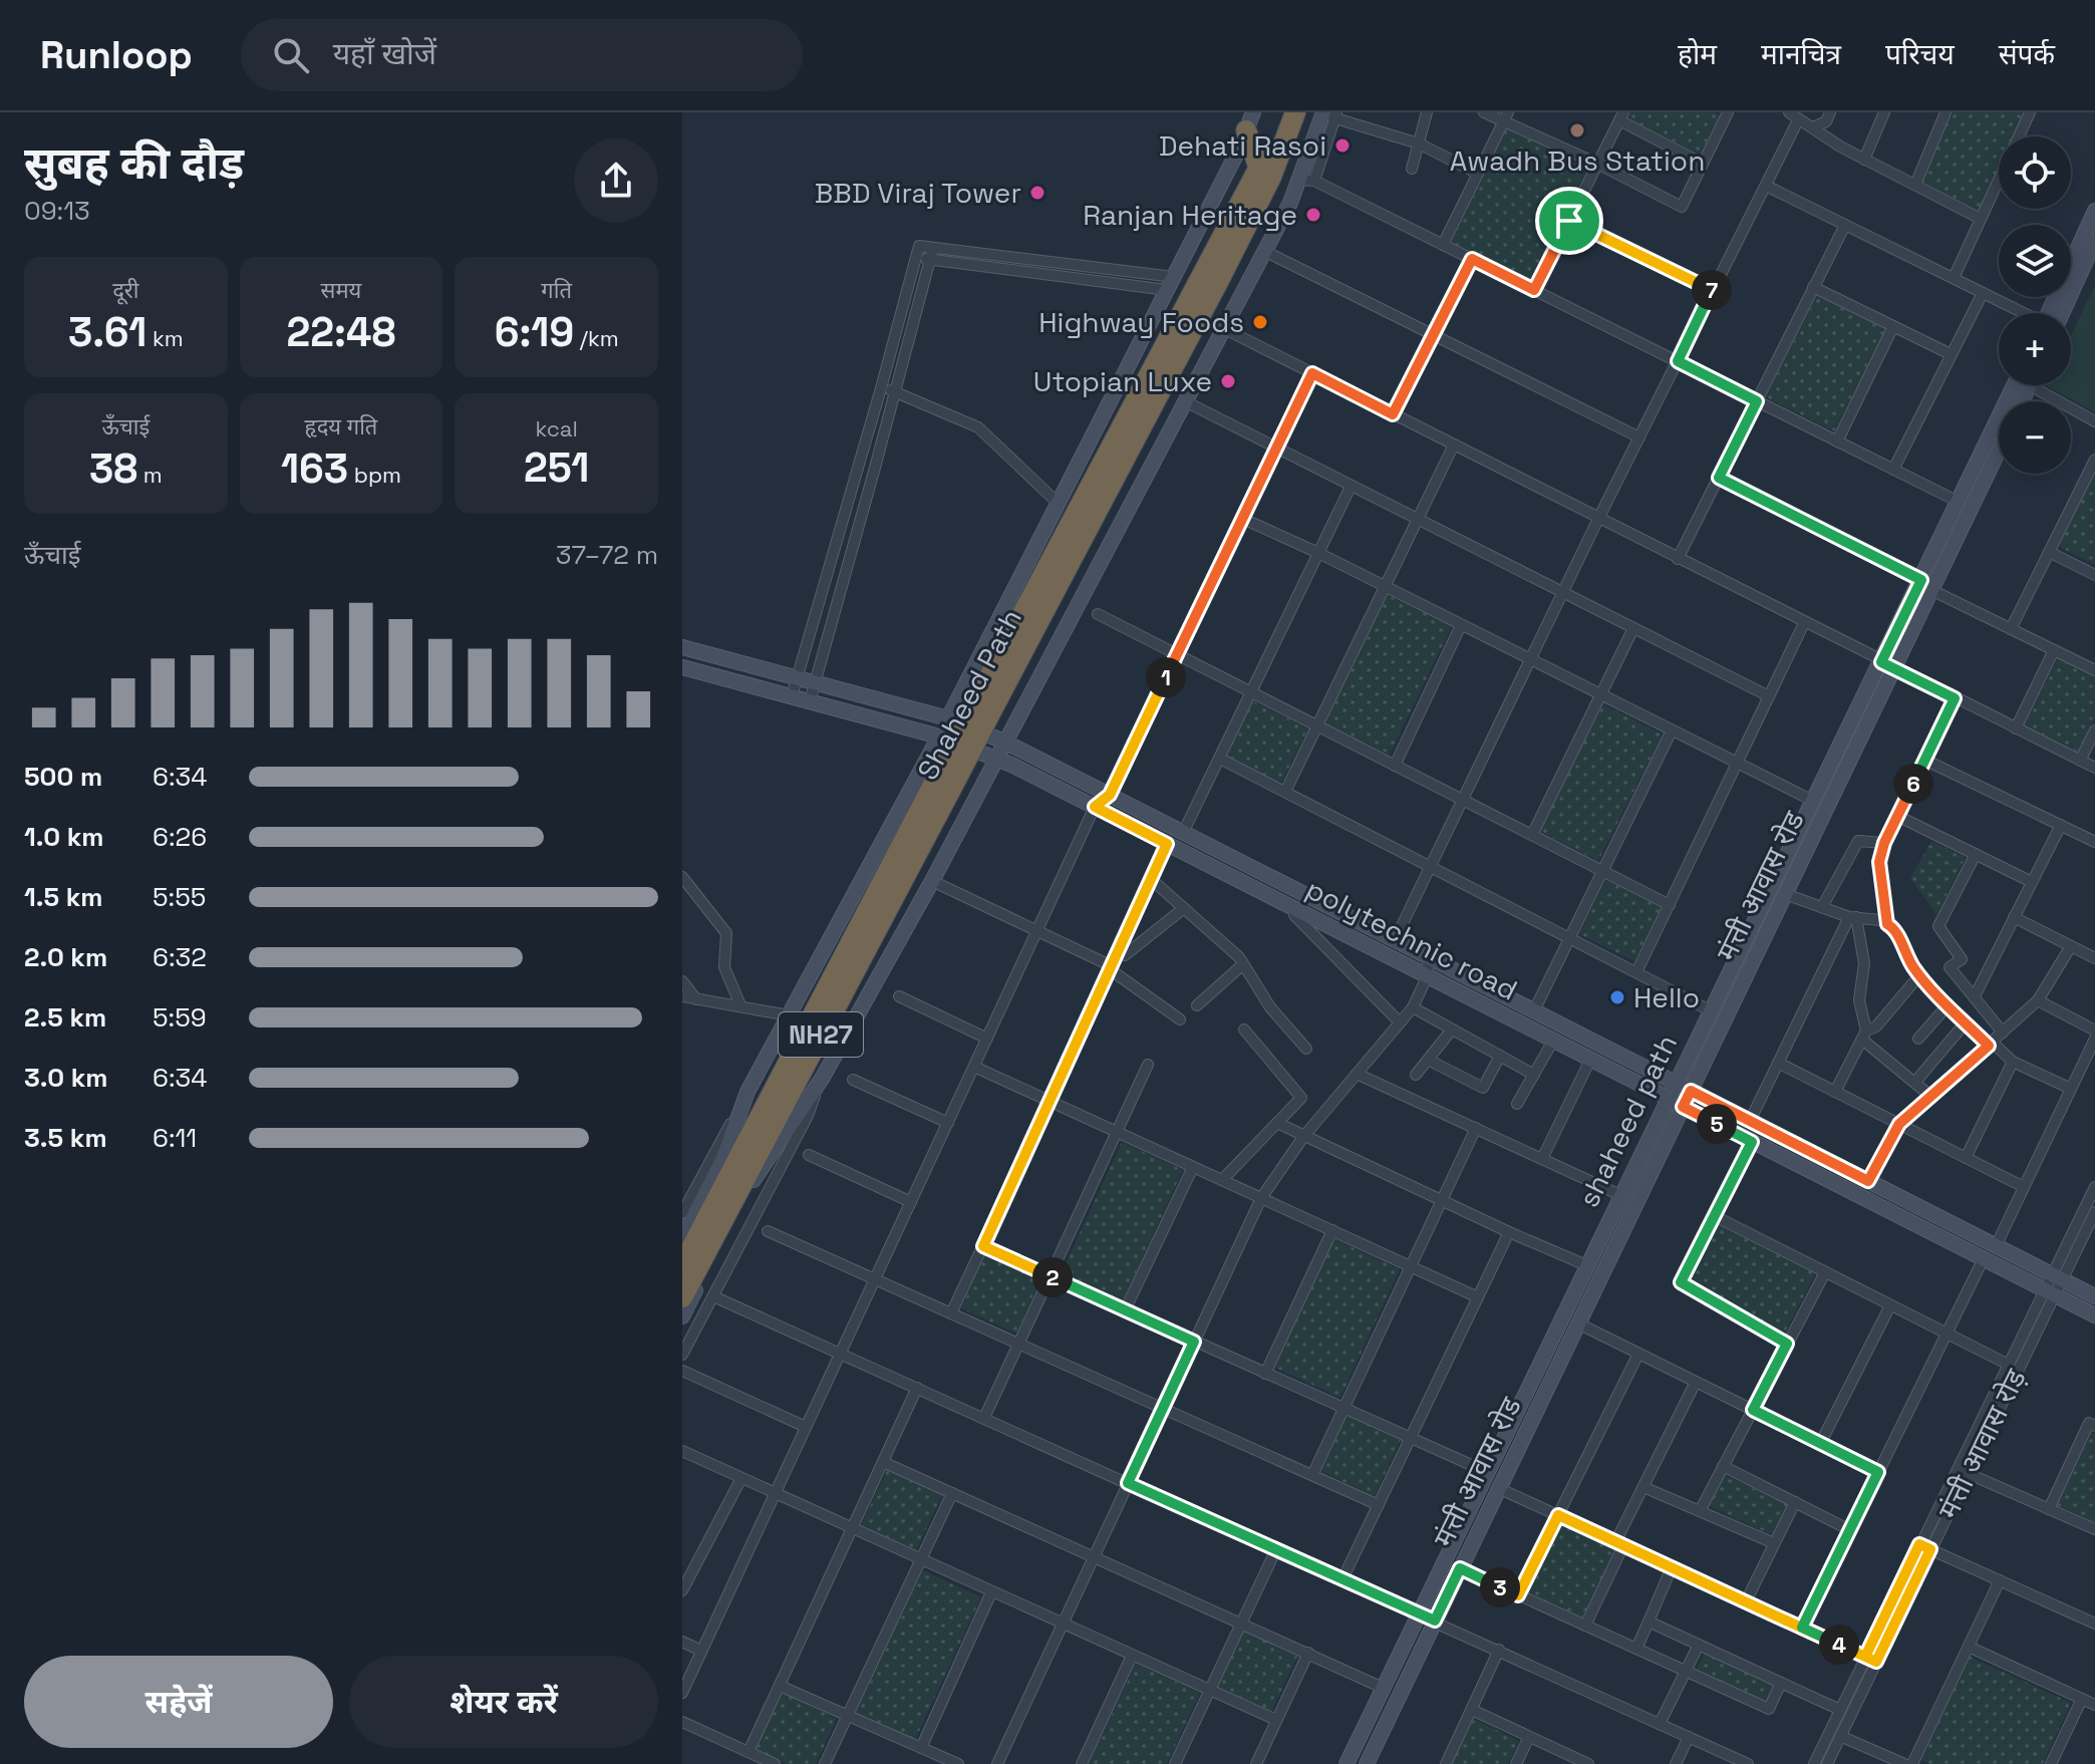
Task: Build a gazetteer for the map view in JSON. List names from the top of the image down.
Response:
{
  "streets": {
    "highway": ["Shaheed Path", "NH27"],
    "street": [
      "मंत्ती आवास रोड",
      "polytechnic road",
      "shaheed path",
      "मंत्ती आवास रोड़"
    ]
  },
  "crossings": [
    ["मंत्ती आवास रोड", "polytechnic road"],
    ["मंत्ती आवास रोड", "shaheed path"],
    ["polytechnic road", "shaheed path"],
    ["polytechnic road", "मंत्ती आवास रोड़"]
  ],
  "places": [
    "Awadh Bus Station",
    "Dehati Rasoi",
    "BBD Viraj Tower",
    "Ranjan Heritage",
    "Highway Foods",
    "Utopian Luxe",
    "Hello"
  ],
  "page": {
    "header": "Runloop",
    "search": "यहाँ खोजें",
    "nav": [
      "होम",
      "मानचित्र",
      "परिचय",
      "संपर्क"
    ],
    "heading": ["सुबह की दौड़", "09:13"],
    "map_buttons": ["+", "−"],
    "stats": [
      ["दूरी", "3.61 km"],
      ["समय", "22:48"],
      ["गति", "6:19 /km"],
      ["ऊँचाई", "38 m"],
      ["हृदय गति", "163 bpm"],
      ["kcal", "251"]
    ],
    "pins": [
      "7",
      "1",
      "6",
      "5",
      "2",
      "3",
      "4"
    ],
    "chart": ["ऊँचाई", "37–72 m"],
    "list": [
      {
        "name": "500 m",
        "note": "6:34"
      },
      {
        "name": "1.0 km",
        "note": "6:26"
      },
      {
        "name": "1.5 km",
        "note": "5:55"
      },
      {
        "name": "2.0 km",
        "note": "6:32"
      },
      {
        "name": "2.5 km",
        "note": "5:59"
      },
      {
        "name": "3.0 km",
        "note": "6:34"
      },
      {
        "name": "3.5 km",
        "note": "6:11"
      }
    ],
    "buttons": ["सहेजें", "शेयर करें"]
  }
}
